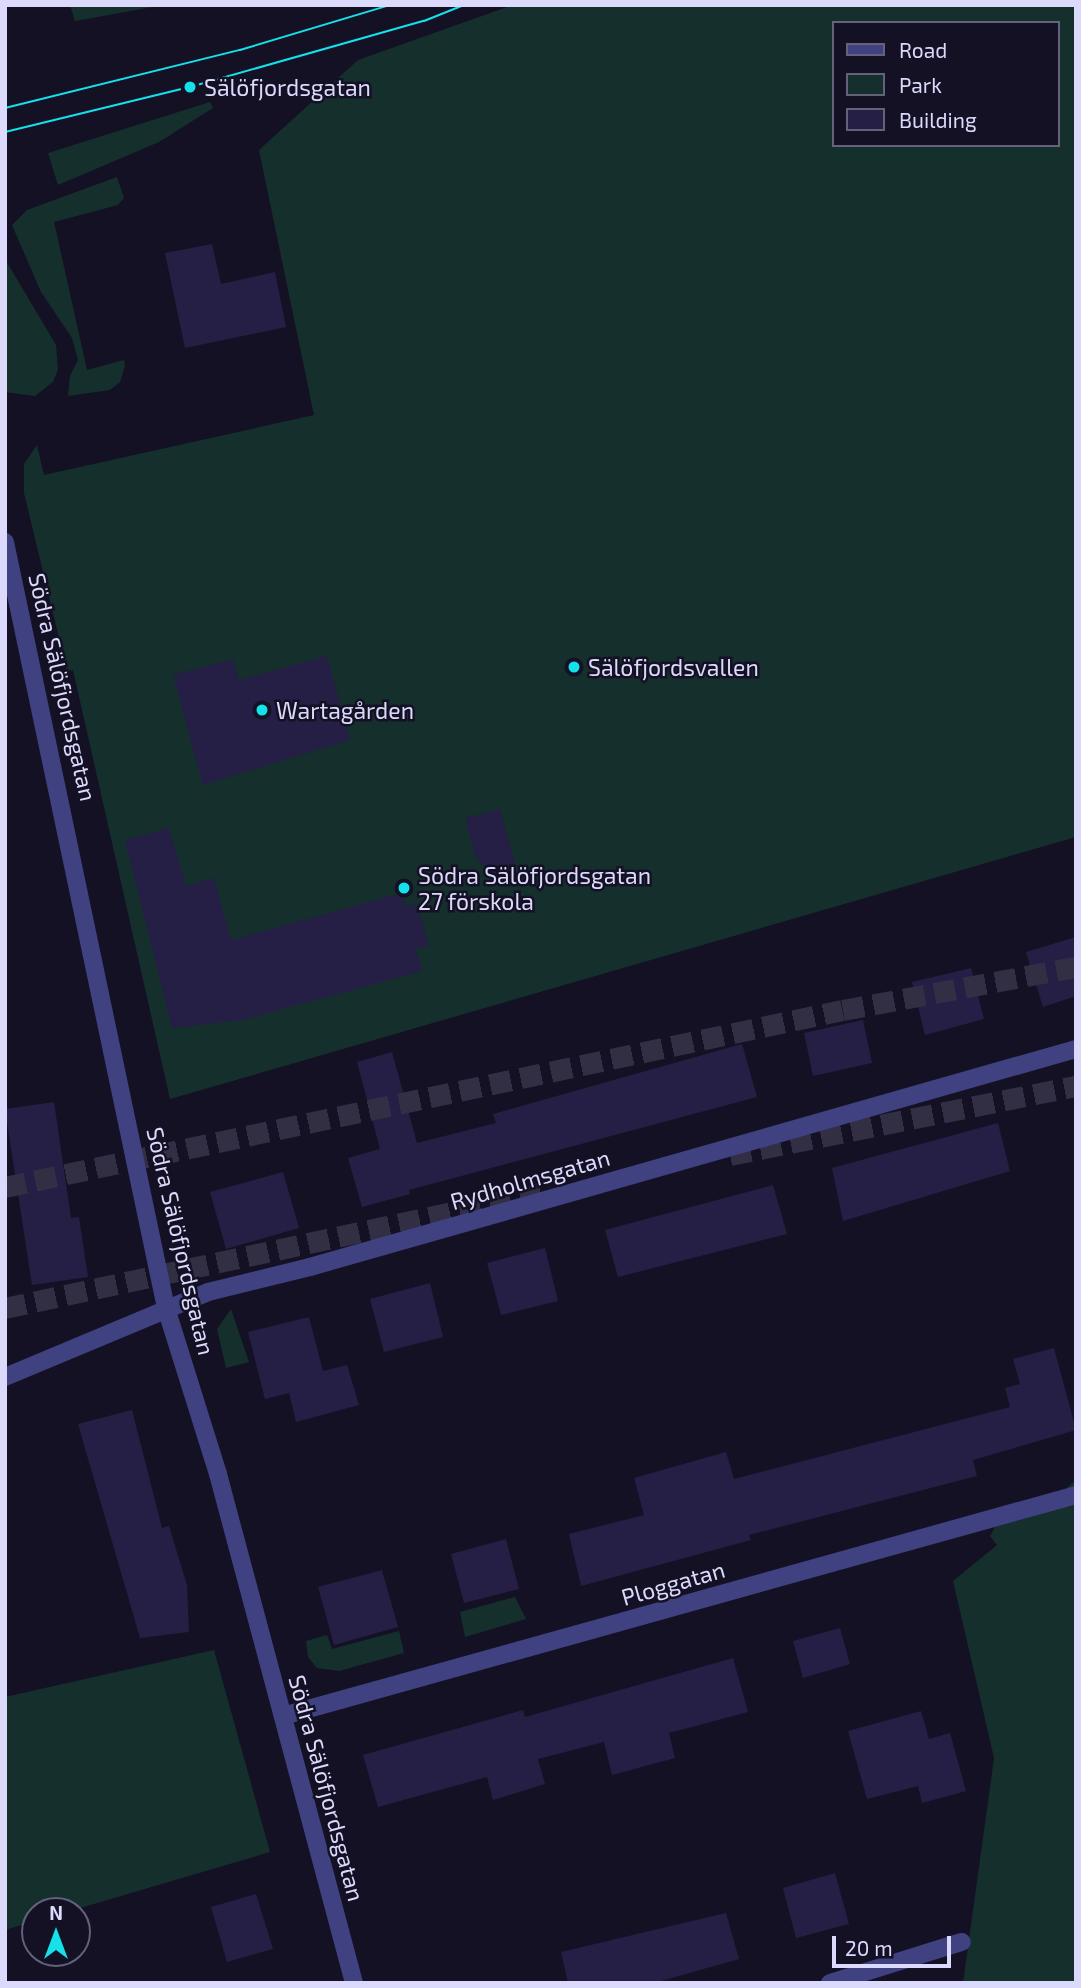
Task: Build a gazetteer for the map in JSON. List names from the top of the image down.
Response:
{
  "streets": {
    "street": ["Södra Sälöfjordsgatan", "Rydholmsgatan", "Ploggatan"]
  },
  "crossings": [
    ["Södra Sälöfjordsgatan", "Rydholmsgatan"],
    ["Södra Sälöfjordsgatan", "Ploggatan"]
  ],
  "places": [
    "Sälöfjordsgatan",
    "Sälöfjordsvallen",
    "Wartagården",
    "Södra Sälöfjordsgatan 27 förskola"
  ],
  "legend": ["Road", "Park", "Building"],
  "scale_bar": "20 m",
  "north": "top"
}
